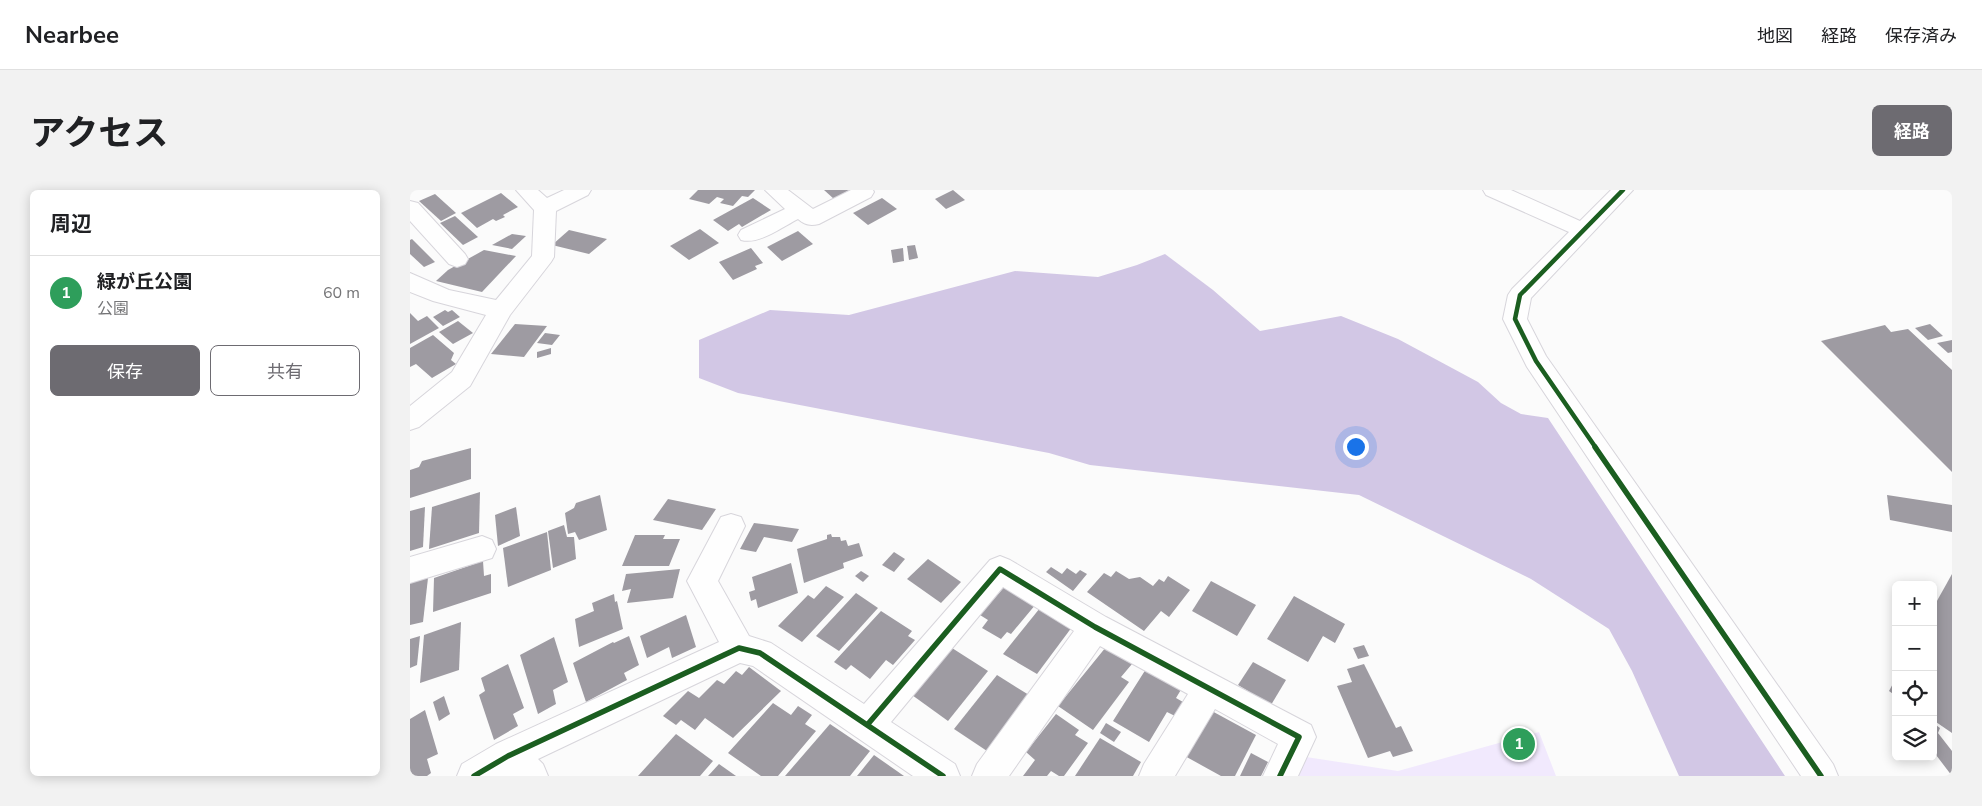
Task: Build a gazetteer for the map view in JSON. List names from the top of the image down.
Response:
{
  "page": {
    "header": "Nearbee",
    "nav": ["地図", "経路", "保存済み"],
    "title": "アクセス",
    "buttons": [
      "経路",
      ["保存", "共有"]
    ],
    "heading": "周辺",
    "list": [
      {
        "mark": "1",
        "name": "緑が丘公園",
        "note": "公園",
        "value": "60 m"
      }
    ],
    "map_buttons": ["+", "−"],
    "pins": "1"
  }
}
